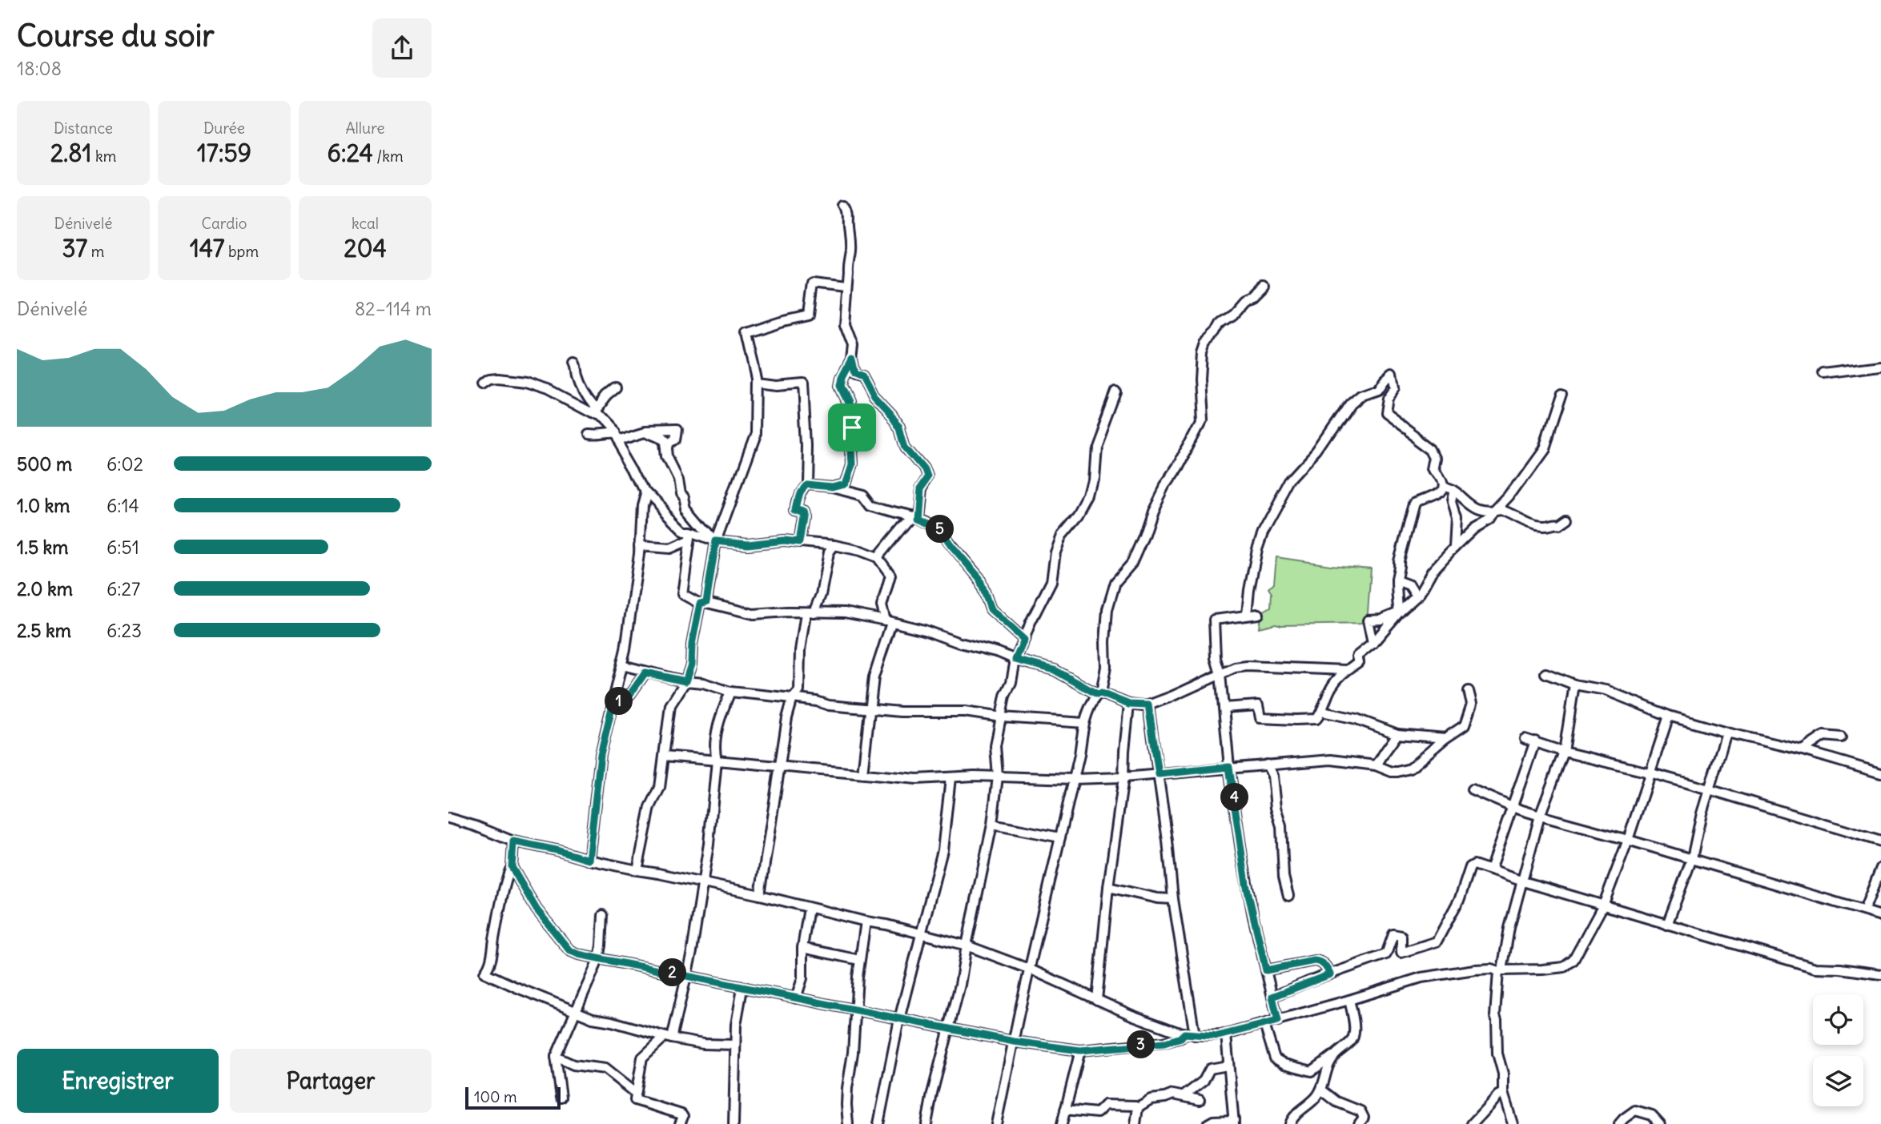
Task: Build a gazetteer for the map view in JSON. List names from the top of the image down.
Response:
{
  "scale_bar": "100 m",
  "page": {
    "heading": ["Course du soir", "18:08"],
    "stats": [
      ["Distance", "2.81 km"],
      ["Durée", "17:59"],
      ["Allure", "6:24 /km"],
      ["Dénivelé", "37 m"],
      ["Cardio", "147 bpm"],
      ["kcal", "204"]
    ],
    "chart": ["Dénivelé", "82–114 m"],
    "list": [
      {
        "name": "500 m",
        "note": "6:02"
      },
      {
        "name": "1.0 km",
        "note": "6:14"
      },
      {
        "name": "1.5 km",
        "note": "6:51"
      },
      {
        "name": "2.0 km",
        "note": "6:27"
      },
      {
        "name": "2.5 km",
        "note": "6:23"
      }
    ],
    "pins": [
      "5",
      "1",
      "4",
      "2",
      "3"
    ],
    "buttons": ["Enregistrer", "Partager"],
    "scale": "100 m"
  }
}
